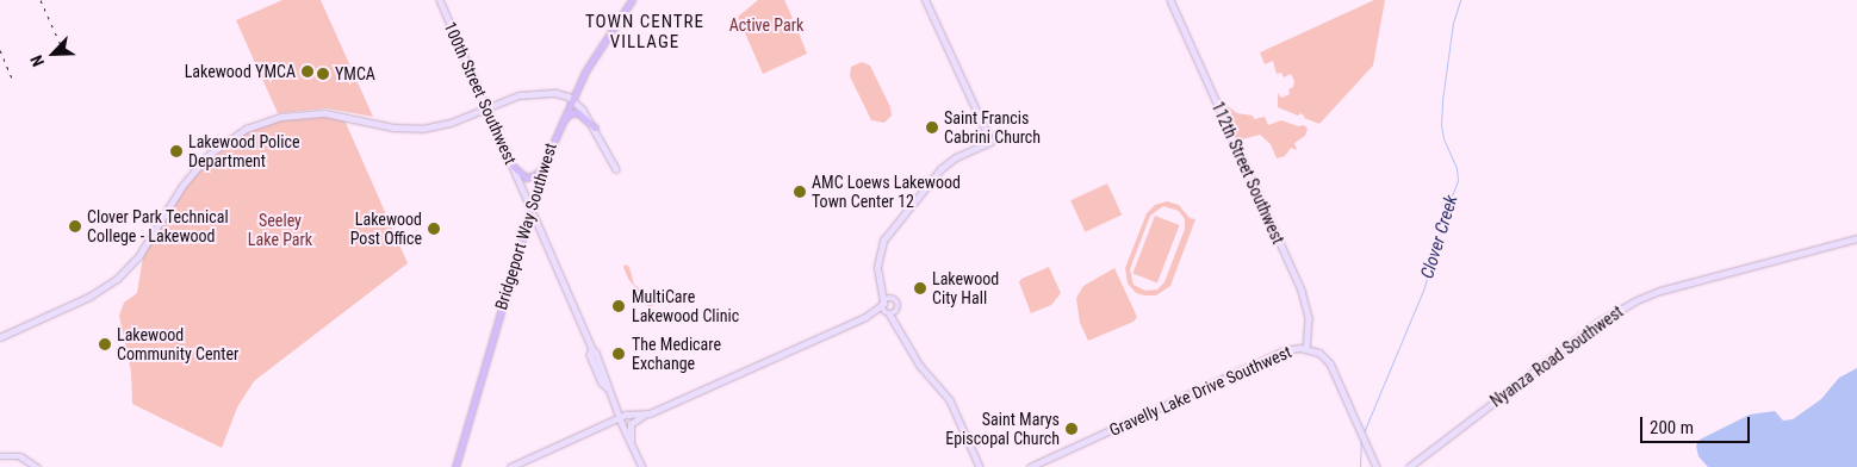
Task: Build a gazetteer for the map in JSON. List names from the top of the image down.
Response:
{
  "streets": {
    "main road": ["Bridgeport Way Southwest"],
    "street": [
      "100th Street Southwest",
      "112th Street Southwest",
      "Nyanza Road Southwest",
      "Gravelly Lake Drive Southwest"
    ]
  },
  "crossings": [
    ["100th Street Southwest", "Bridgeport Way Southwest"],
    ["112th Street Southwest", "Gravelly Lake Drive Southwest"]
  ],
  "districts": ["TOWN CENTRE VILLAGE"],
  "water": ["Clover Creek"],
  "parks": ["Active Park", "Seeley Lake Park"],
  "places": [
    "Lakewood YMCA",
    "YMCA",
    "Saint Francis Cabrini Church",
    "Lakewood Police Department",
    "AMC Loews Lakewood Town Center 12",
    "Clover Park Technical College - Lakewood",
    "Lakewood Post Office",
    "Lakewood City Hall",
    "MultiCare Lakewood Clinic",
    "Lakewood Community Center",
    "The Medicare Exchange",
    "Saint Marys Episcopal Church"
  ],
  "scale_bar": "200 m",
  "north": "bottom left"
}
